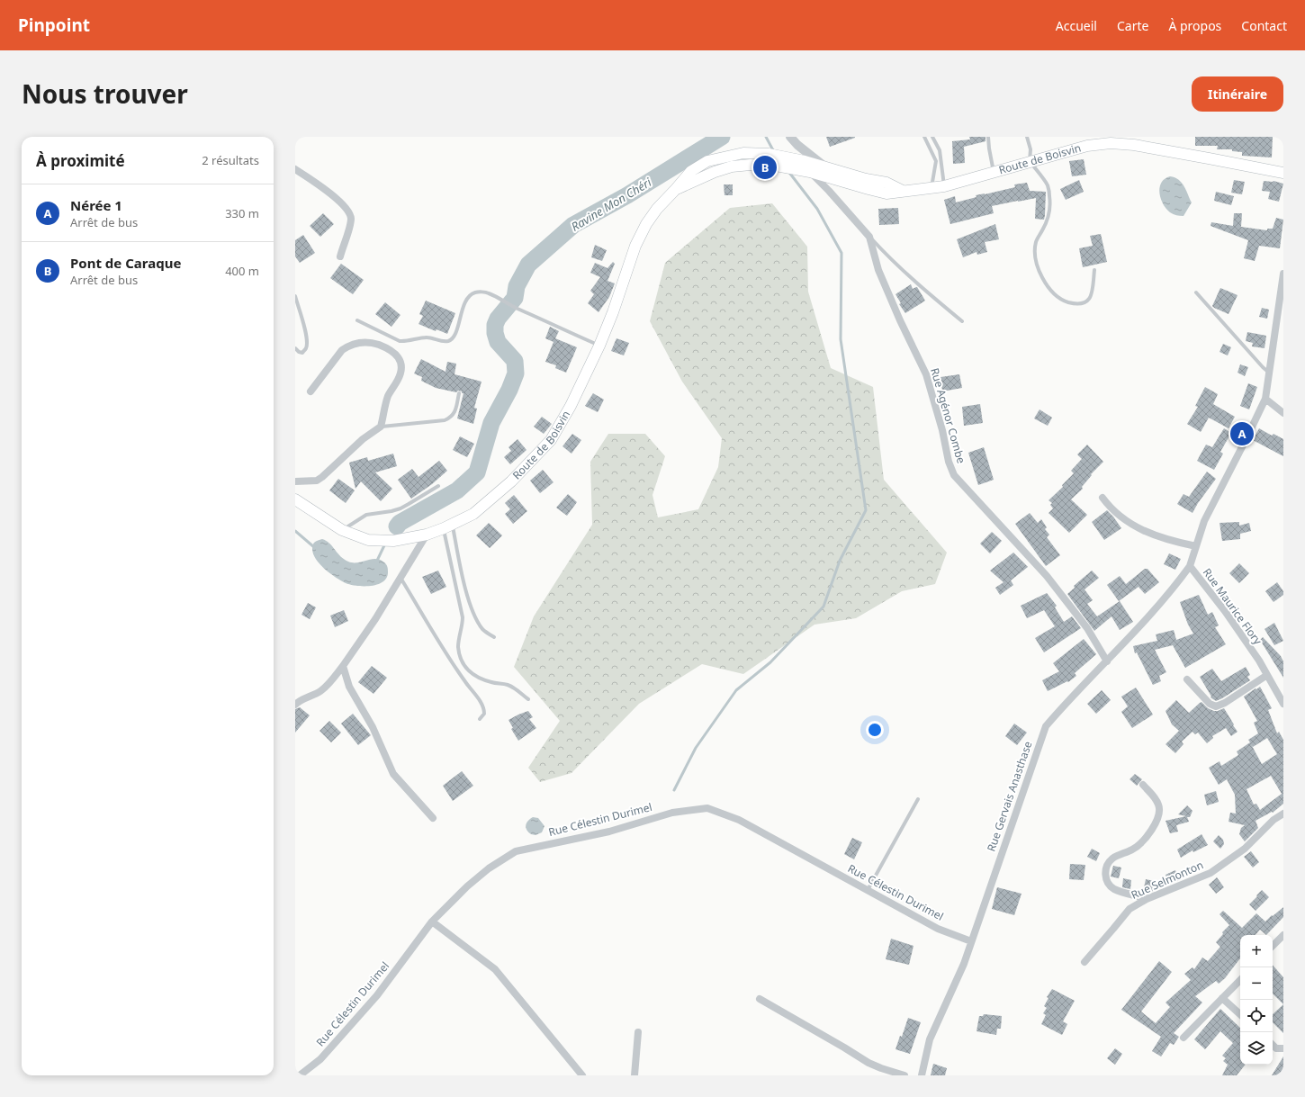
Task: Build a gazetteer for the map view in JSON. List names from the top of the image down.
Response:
{
  "streets": {
    "main road": ["Route de Boisvin"],
    "street": [
      "Rue Agénor Combe",
      "Rue Maurice Flory",
      "Rue Gervais Anasthase",
      "Rue Célestin Durimel",
      "Rue Selmonton"
    ]
  },
  "crossings": [
    ["Route de Boisvin", "Rue Agénor Combe"],
    ["Rue Agénor Combe", "Rue Gervais Anasthase"],
    ["Rue Maurice Flory", "Rue Gervais Anasthase"],
    ["Rue Gervais Anasthase", "Rue Célestin Durimel"]
  ],
  "water": ["Ravine Mon Chéri"],
  "page": {
    "header": "Pinpoint",
    "nav": [
      "Accueil",
      "Carte",
      "À propos",
      "Contact"
    ],
    "title": "Nous trouver",
    "buttons": "Itinéraire",
    "heading": ["À proximité", "2 résultats"],
    "pins": ["B", "A"],
    "list": [
      {
        "mark": "A",
        "name": "Nérée 1",
        "note": "Arrêt de bus",
        "value": "330 m"
      },
      {
        "mark": "B",
        "name": "Pont de Caraque",
        "note": "Arrêt de bus",
        "value": "400 m"
      }
    ],
    "map_buttons": ["+", "−"]
  }
}
